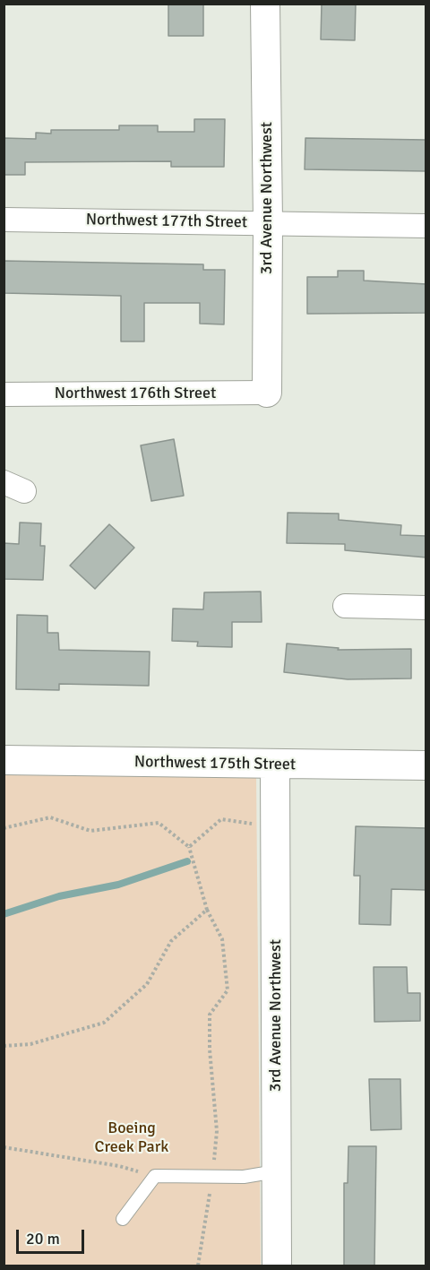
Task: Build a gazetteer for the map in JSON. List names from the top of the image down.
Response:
{
  "streets": {
    "street": [
      "3rd Avenue Northwest",
      "Northwest 177th Street",
      "Northwest 176th Street",
      "Northwest 175th Street"
    ]
  },
  "crossings": [
    ["3rd Avenue Northwest", "Northwest 177th Street"],
    ["3rd Avenue Northwest", "Northwest 176th Street"],
    ["3rd Avenue Northwest", "Northwest 175th Street"]
  ],
  "parks": ["Boeing Creek Park"],
  "scale_bar": "20 m"
}
